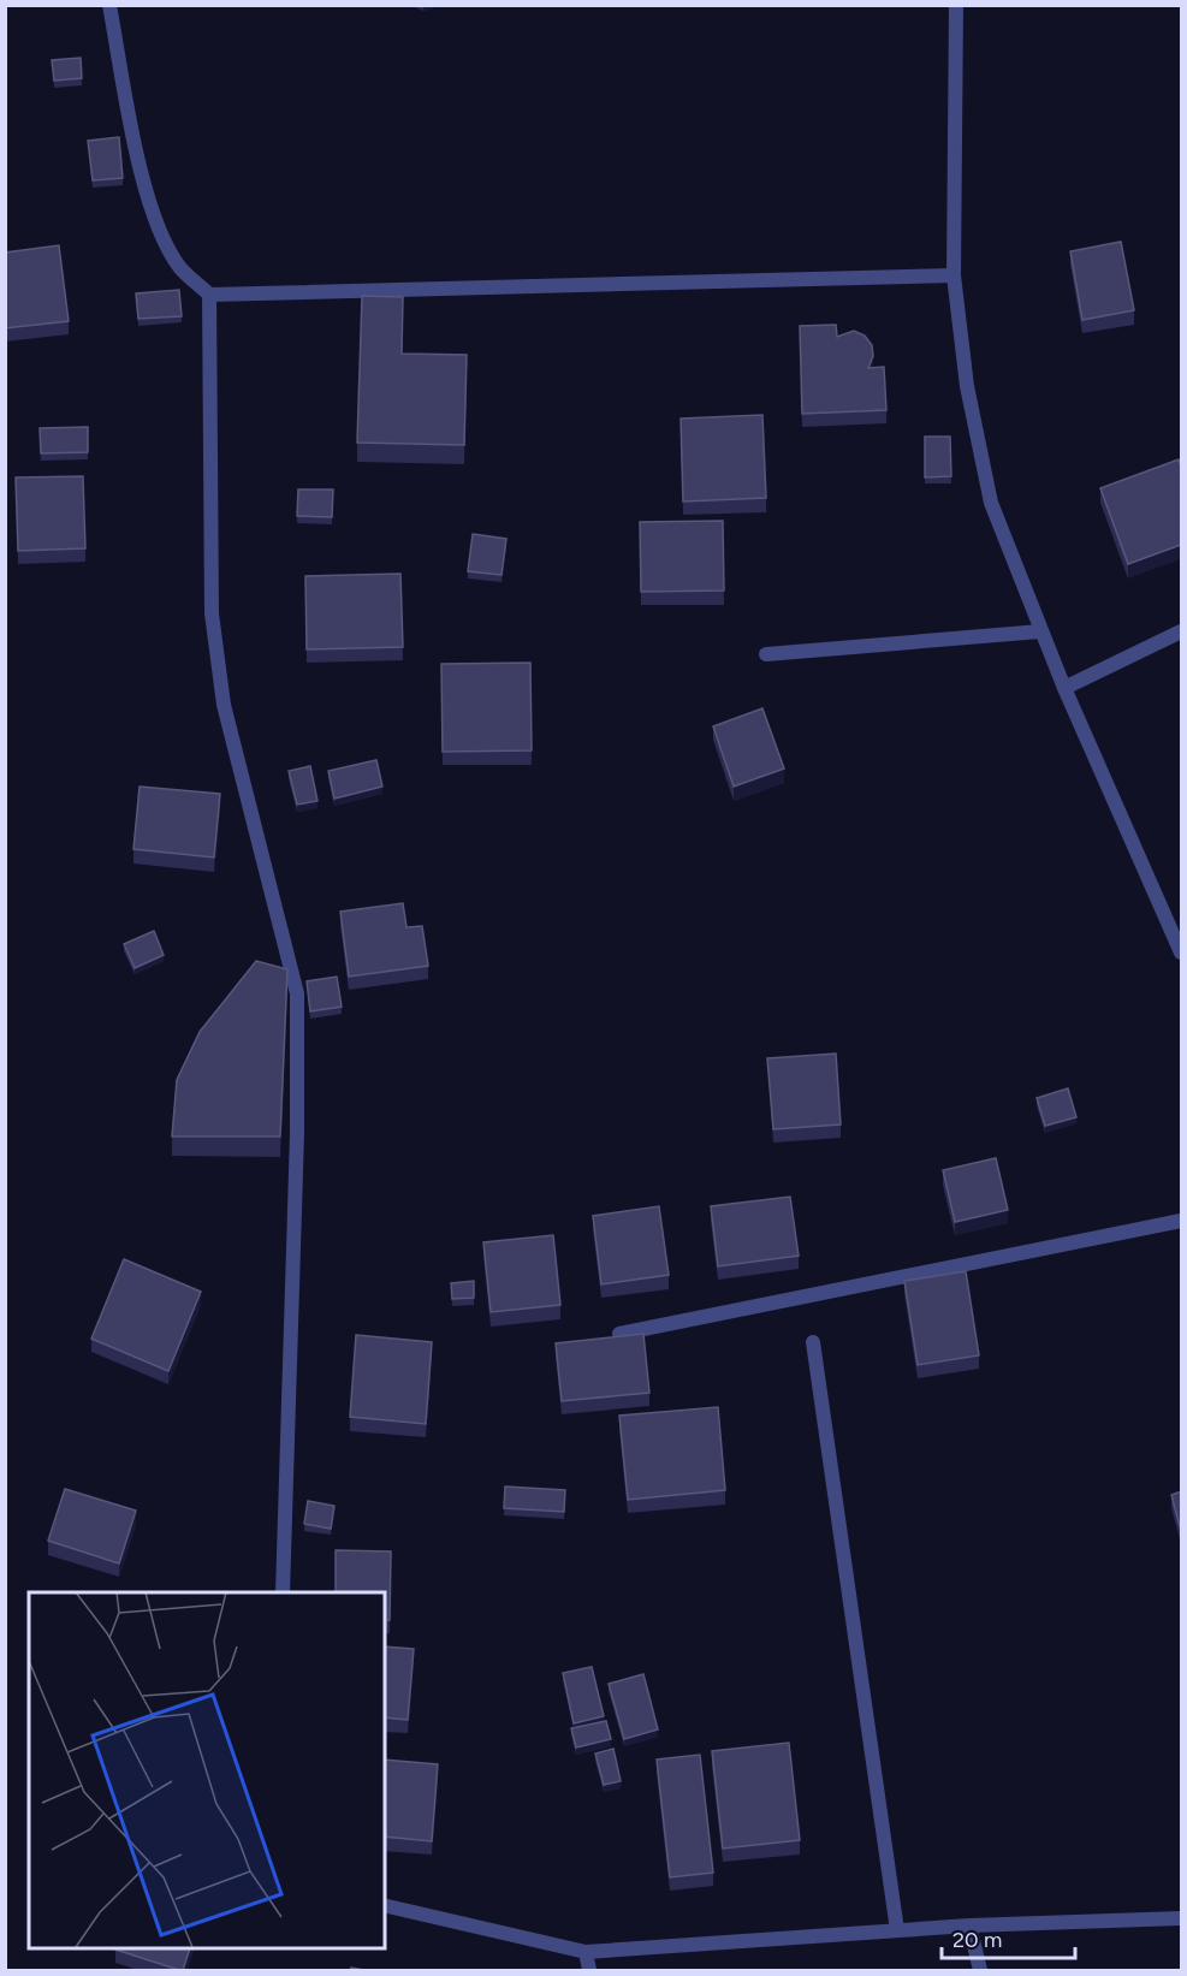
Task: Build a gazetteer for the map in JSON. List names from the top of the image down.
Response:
{
  "scale_bar": "20 m"
}
